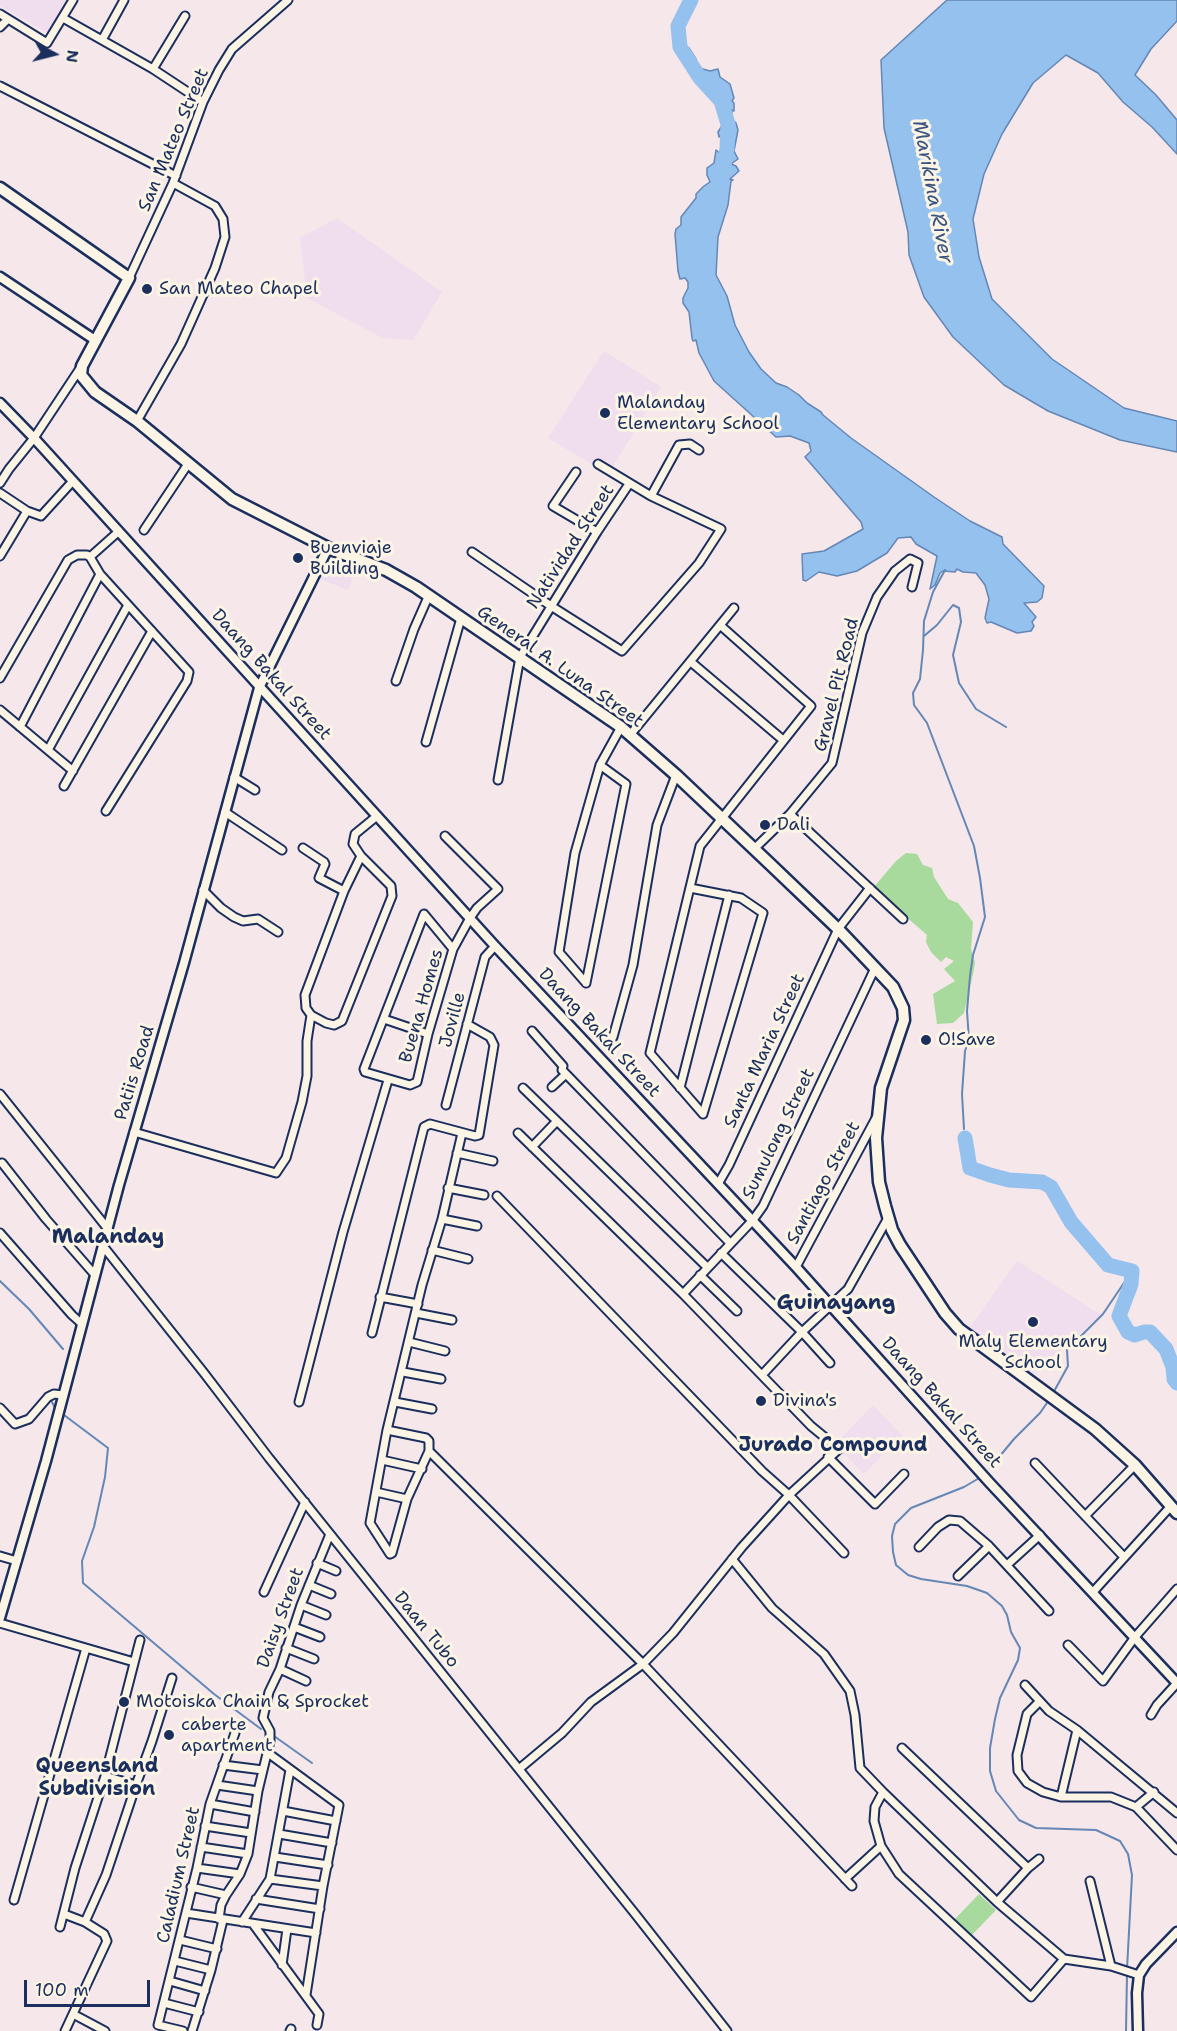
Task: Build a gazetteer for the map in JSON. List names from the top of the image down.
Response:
{
  "streets": {
    "main road": ["General A. Luna Street"],
    "street": [
      "San Mateo Street",
      "Natividad Street",
      "Daang Bakal Street",
      "Gravel Pit Road",
      "Buena Homes",
      "Joville",
      "Santa Maria Street",
      "Patiis Road",
      "Sumulong Street",
      "Santiago Street",
      "Daisy Street",
      "Daan Tubo",
      "Caladium Street"
    ]
  },
  "crossings": [
    ["Natividad Street", "General A. Luna Street"],
    ["General A. Luna Street", "Gravel Pit Road"],
    ["General A. Luna Street", "Santa Maria Street"],
    ["General A. Luna Street", "Patiis Road"],
    ["General A. Luna Street", "Sumulong Street"],
    ["General A. Luna Street", "Santiago Street"],
    ["Daang Bakal Street", "Buena Homes"],
    ["Daang Bakal Street", "Joville"],
    ["Daang Bakal Street", "Santa Maria Street"],
    ["Daang Bakal Street", "Patiis Road"],
    ["Daang Bakal Street", "Sumulong Street"],
    ["Daang Bakal Street", "Santiago Street"],
    ["Patiis Road", "Daan Tubo"],
    ["Daisy Street", "Daan Tubo"]
  ],
  "districts": [
    "Malanday",
    "Guinayang",
    "Jurado Compound",
    "Queensland Subdivision"
  ],
  "water": ["Marikina River"],
  "places": [
    "San Mateo Chapel",
    "Malanday Elementary School",
    "Buenviaje Building",
    "Dali",
    "O!Save",
    "Maly Elementary School",
    "Divina's",
    "Motoiska Chain & Sprocket",
    "caberte apartment"
  ],
  "scale_bar": "100 m",
  "north": "right"
}
